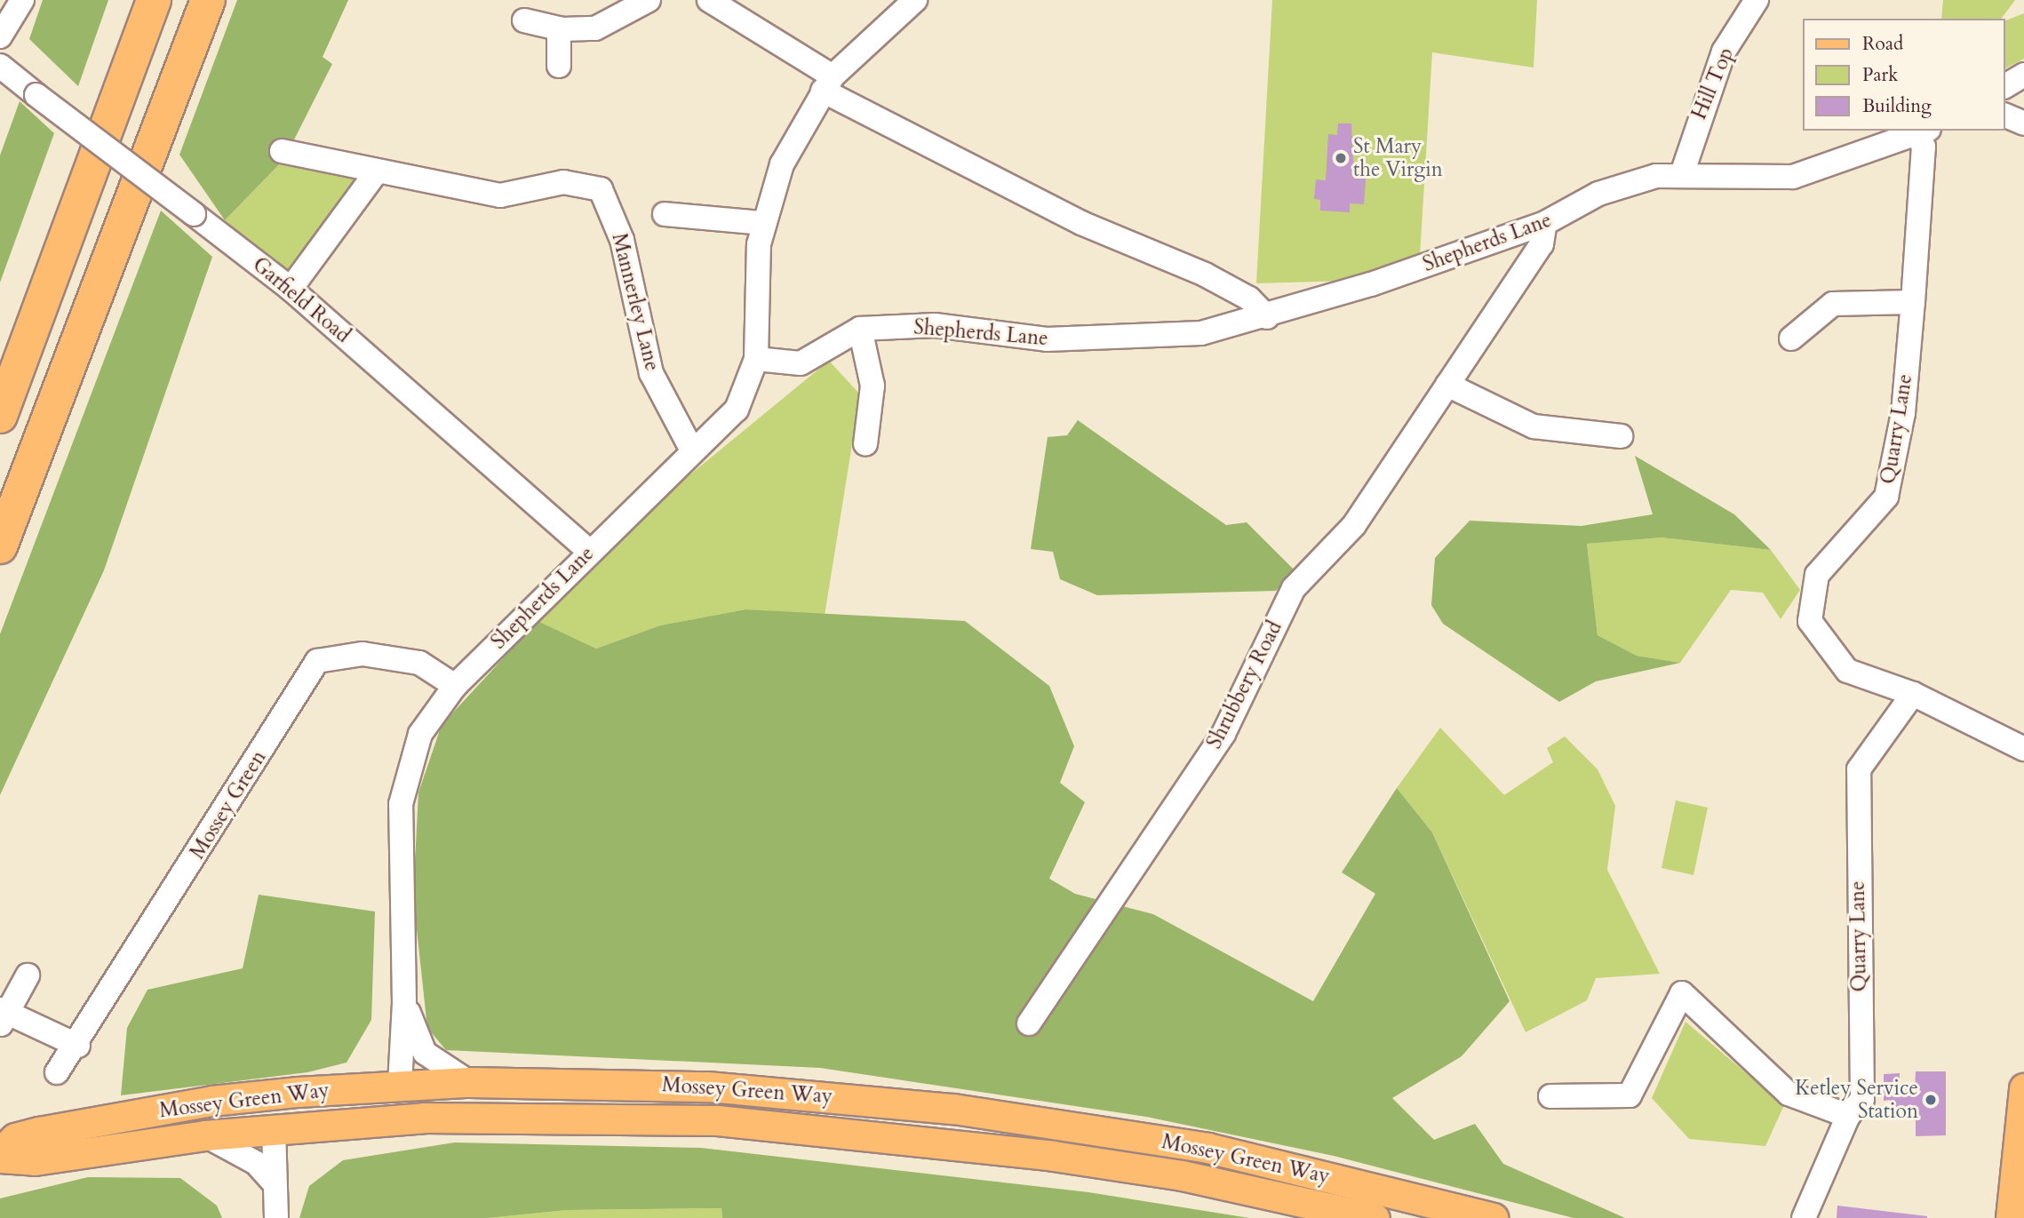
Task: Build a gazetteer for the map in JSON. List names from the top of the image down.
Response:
{
  "streets": {
    "main road": ["Mossey Green Way"],
    "street": [
      "Hill Top",
      "Shepherds Lane",
      "Garfield Road",
      "Mannerley Lane",
      "Quarry Lane",
      "Shrubbery Road",
      "Mossey Green"
    ]
  },
  "crossings": [
    ["Hill Top", "Shepherds Lane"],
    ["Shepherds Lane", "Garfield Road"],
    ["Shepherds Lane", "Mannerley Lane"],
    ["Shepherds Lane", "Quarry Lane"],
    ["Shepherds Lane", "Shrubbery Road"],
    ["Shepherds Lane", "Mossey Green"],
    ["Shepherds Lane", "Mossey Green Way"]
  ],
  "places": ["St Mary the Virgin", "Ketley Service Station"],
  "legend": ["Road", "Park", "Building"]
}
